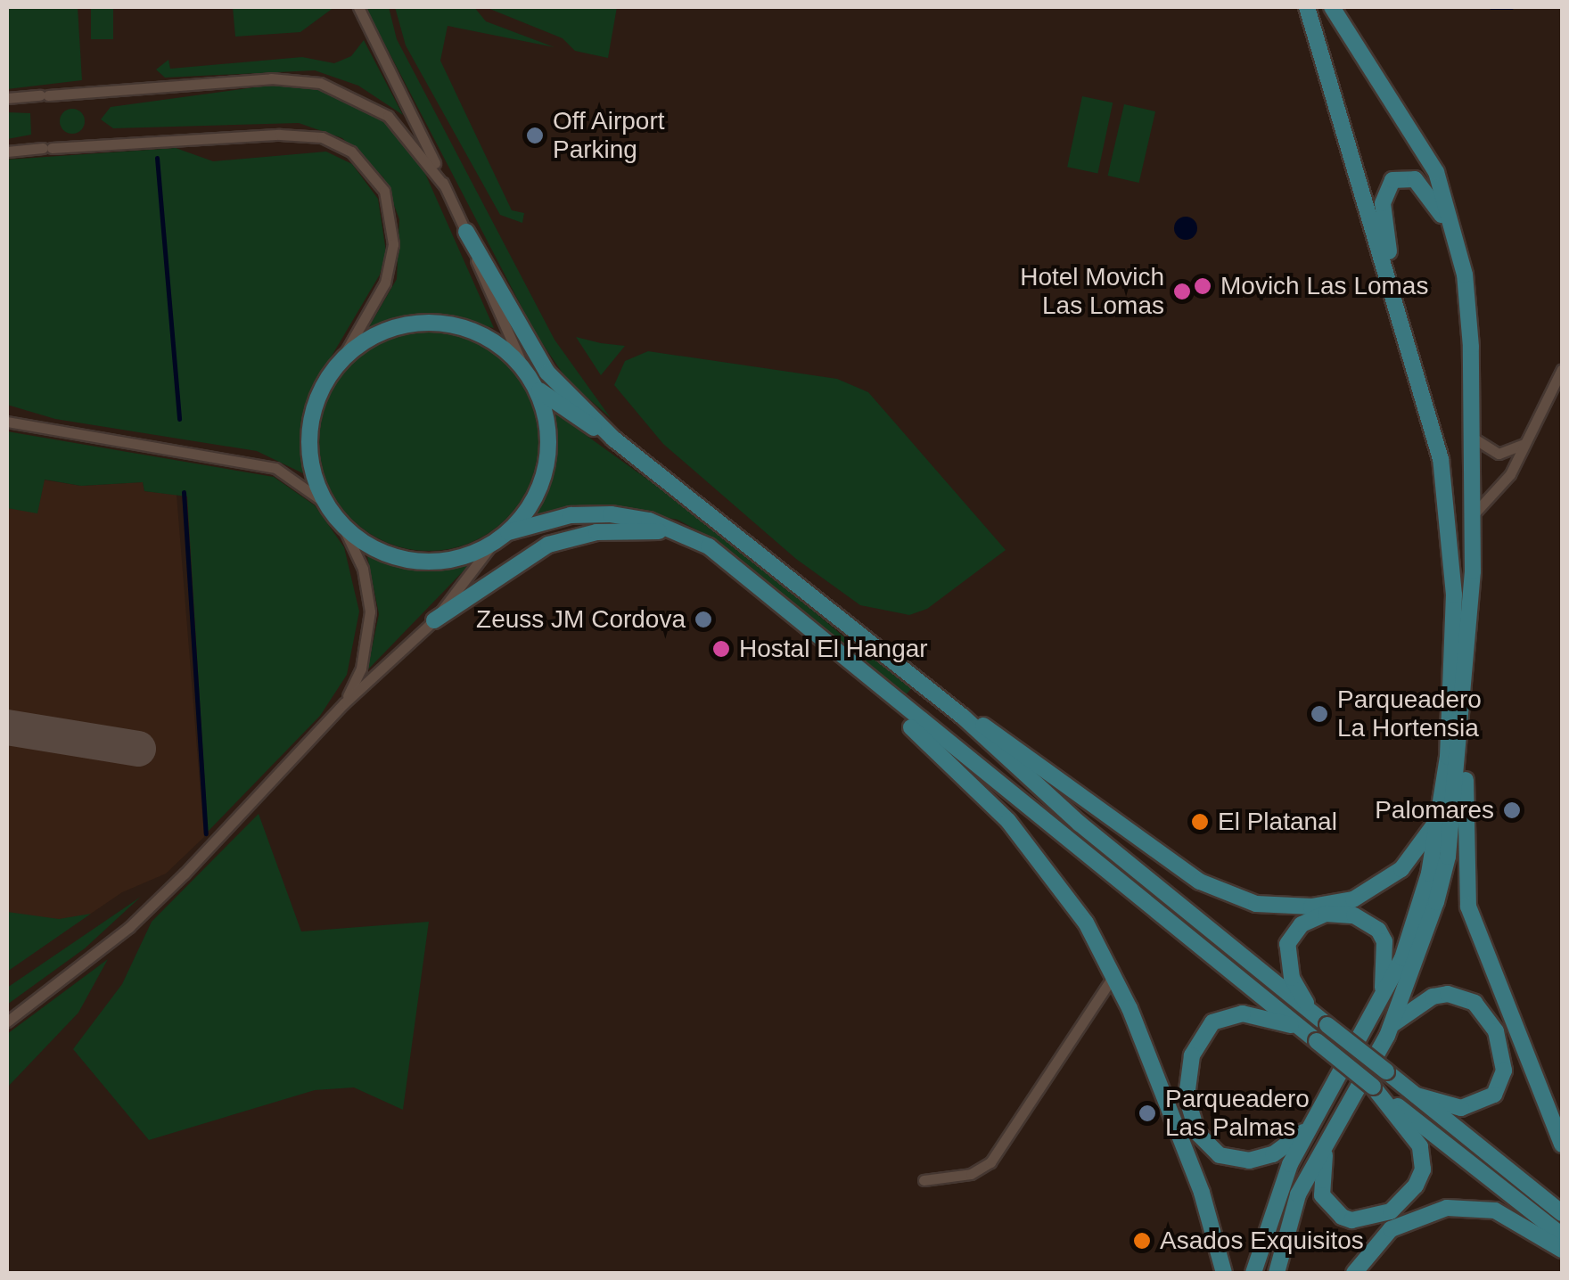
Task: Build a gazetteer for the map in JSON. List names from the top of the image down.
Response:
{
  "places": [
    "Off Airport Parking",
    "Movich Las Lomas",
    "Hotel Movich Las Lomas",
    "Zeuss JM Cordova",
    "Hostal El Hangar",
    "Parqueadero La Hortensia",
    "Palomares",
    "El Platanal",
    "Parqueadero Las Palmas",
    "Asados Exquisitos"
  ]
}
